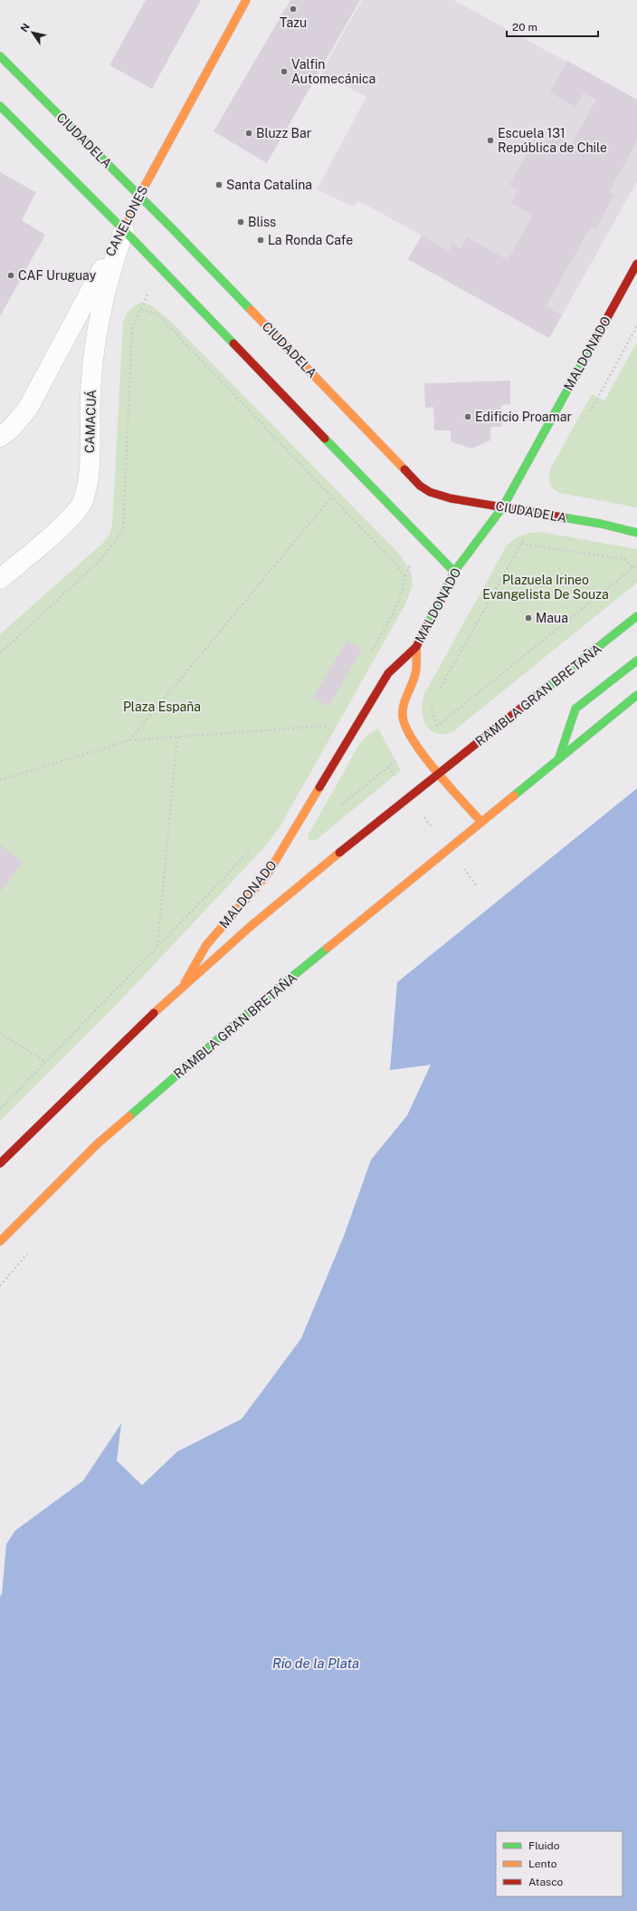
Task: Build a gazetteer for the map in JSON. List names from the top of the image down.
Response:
{
  "streets": {
    "street": [
      "CIUDADELA",
      "CANELONES",
      "MALDONADO",
      "CAMACUÁ",
      "RAMBLA GRAN BRETAÑA"
    ]
  },
  "crossings": [
    ["CIUDADELA", "CANELONES"],
    ["CIUDADELA", "MALDONADO"],
    ["CANELONES", "CAMACUÁ"],
    ["MALDONADO", "RAMBLA GRAN BRETAÑA"]
  ],
  "water": ["Río de la Plata"],
  "parks": ["Plazuela Irineo Evangelista De Souza", "Plaza España"],
  "places": [
    "Tazu",
    "Valfin Automecánica",
    "Bluzz Bar",
    "Escuela 131 República de Chile",
    "Santa Catalina",
    "Bliss",
    "La Ronda Cafe",
    "CAF Uruguay",
    "Edificio Proamar",
    "Maua"
  ],
  "legend": ["Fluido", "Lento", "Atasco"],
  "scale_bar": "20 m",
  "north": "top left"
}
